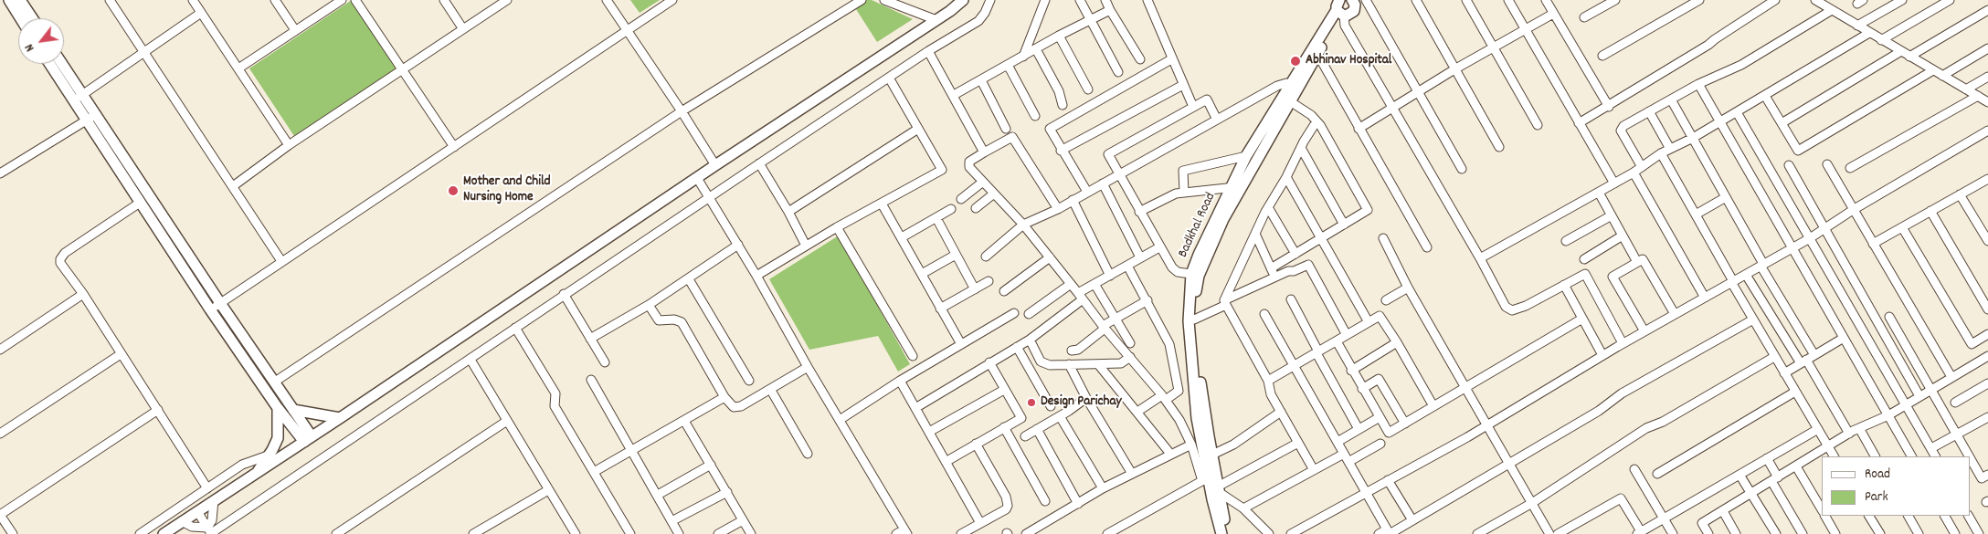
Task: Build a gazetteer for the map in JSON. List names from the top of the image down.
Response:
{
  "streets": {
    "street": ["Badkhal Road"]
  },
  "places": ["Abhinav Hospital", "Mother and Child Nursing Home", "Design Parichay"],
  "legend": ["Road", "Park"],
  "north": "bottom left"
}
